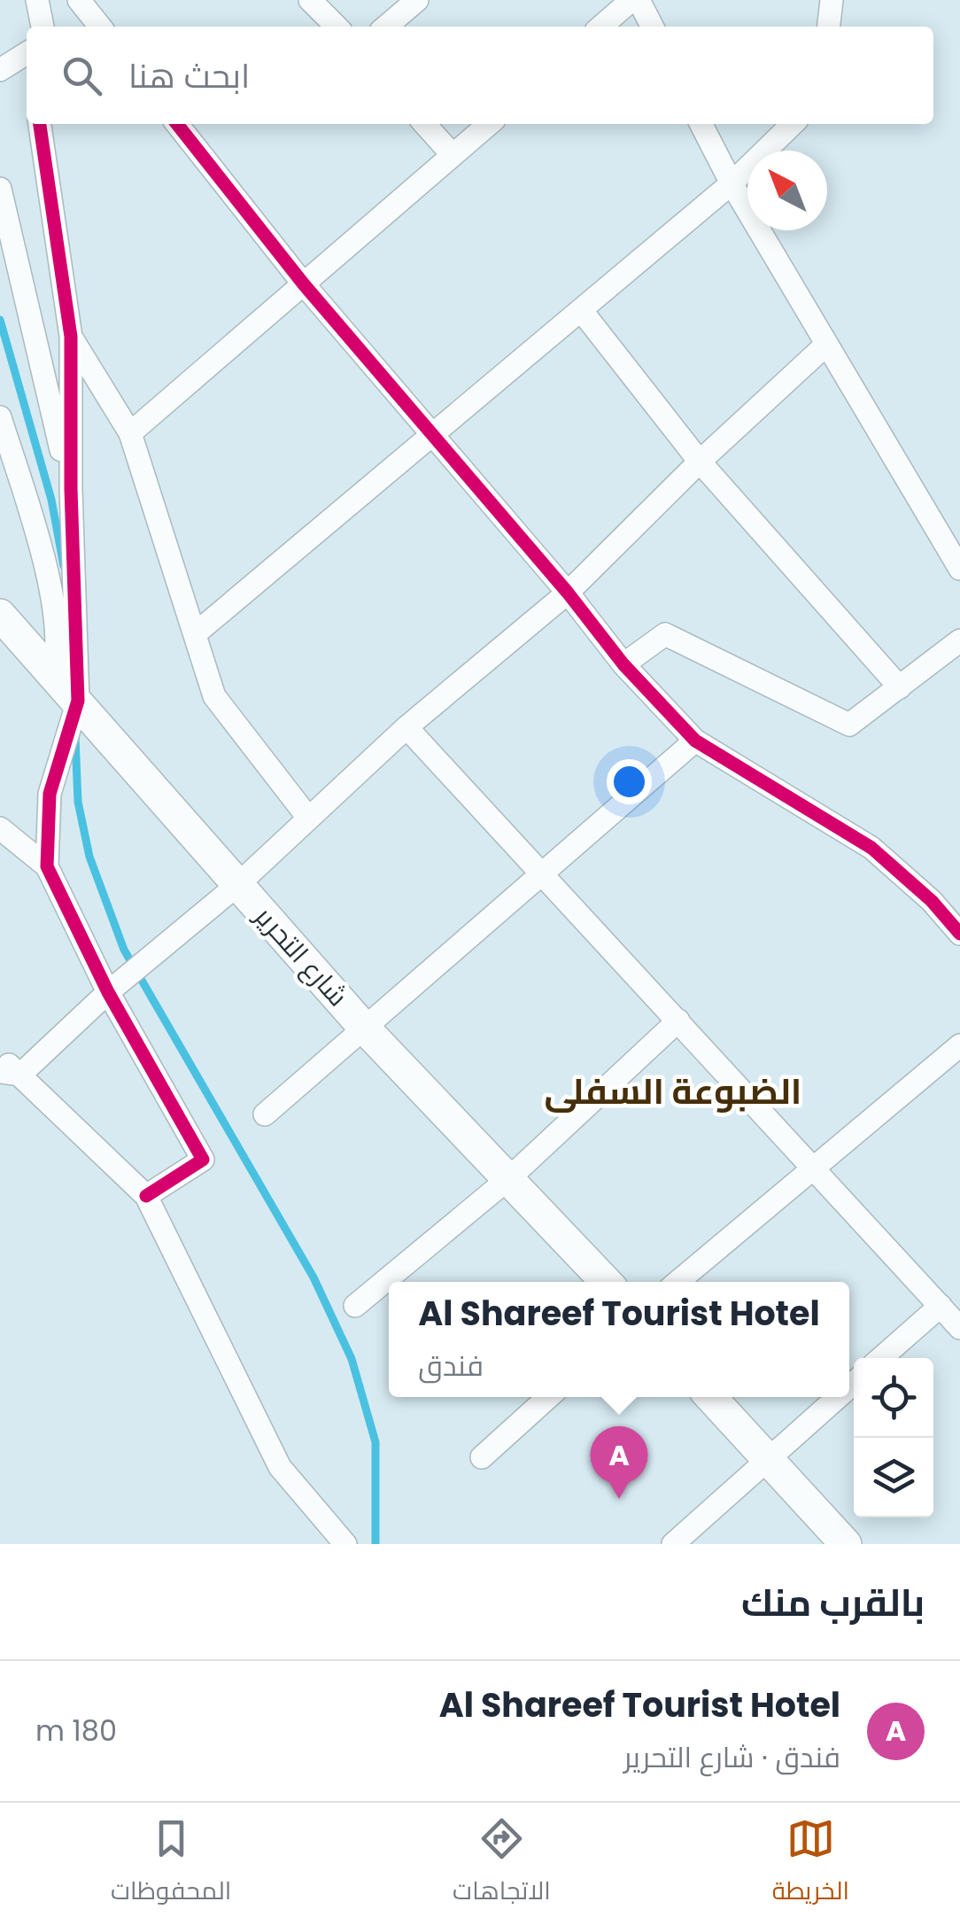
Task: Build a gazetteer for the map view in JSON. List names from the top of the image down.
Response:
{
  "streets": {
    "main road": ["شارع التحرير"]
  },
  "districts": ["الضبوعة السفلى"],
  "north": "top left",
  "page": {
    "search": "ابحث هنا",
    "popup": ["Al Shareef Tourist Hotel", "فندق"],
    "pins": "A",
    "heading": "بالقرب منك",
    "list": [
      {
        "mark": "A",
        "name": "Al Shareef Tourist Hotel",
        "note": "فندق · شارع التحرير",
        "value": "180 m"
      }
    ],
    "nav": ["الخريطة", "الاتجاهات", "المحفوظات"]
  }
}
